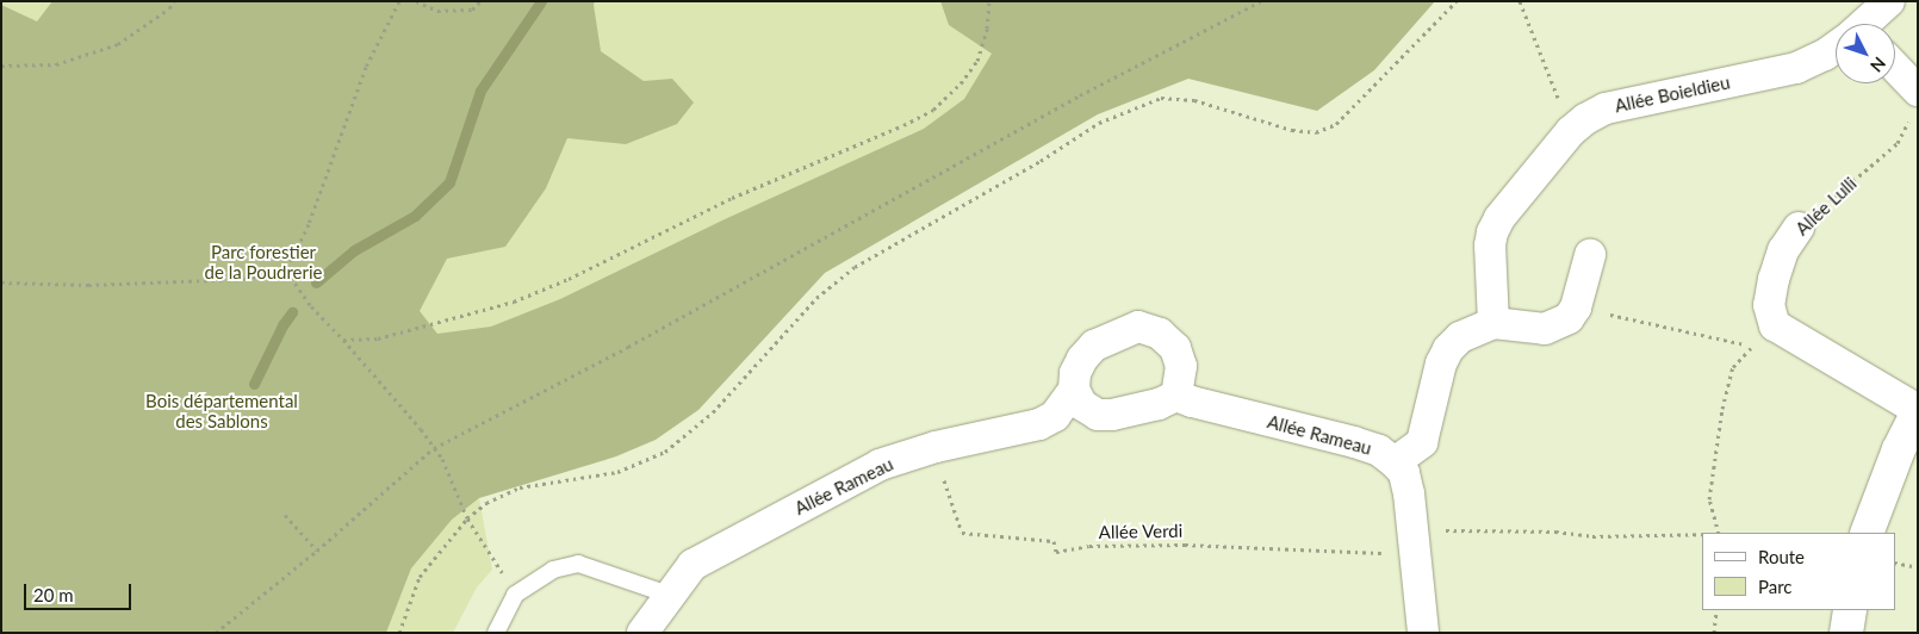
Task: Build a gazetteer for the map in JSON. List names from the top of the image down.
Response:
{
  "streets": {
    "street": ["Allée Boieldieu", "Allée Lulli", "Allée Rameau"],
    "path": ["Allée Verdi"]
  },
  "crossings": [
    ["Allée Rameau", "Allée Verdi"]
  ],
  "parks": ["Parc forestier de la Poudrerie", "Bois départemental des Sablons"],
  "legend": ["Route", "Parc"],
  "scale_bar": "20 m",
  "north": "bottom right"
}
